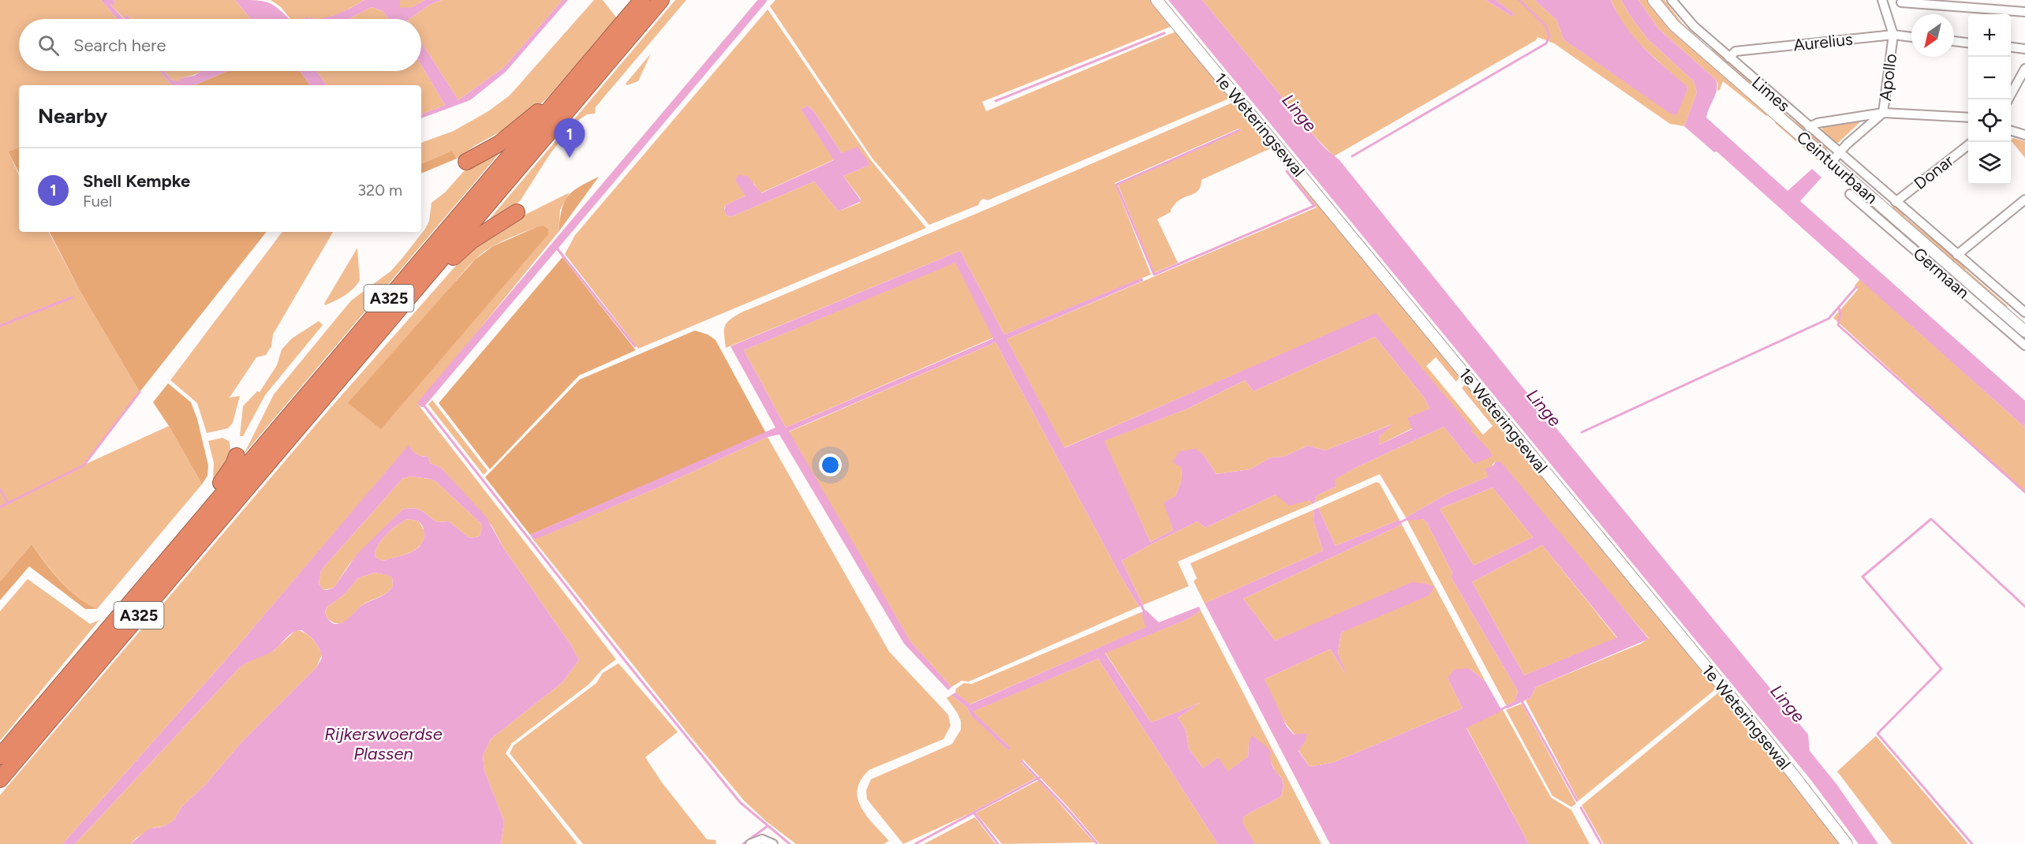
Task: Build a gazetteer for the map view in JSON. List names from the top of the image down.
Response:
{
  "streets": {
    "highway": ["A325"],
    "street": [
      "Aurelius",
      "Apollo",
      "Limes",
      "1e Weteringsewal",
      "Ceintuurbaan",
      "Donar",
      "Germaan"
    ]
  },
  "crossings": [
    ["Aurelius", "Apollo"],
    ["Aurelius", "Limes"],
    ["Apollo", "Limes"],
    ["Apollo", "Ceintuurbaan"],
    ["Limes", "Donar"],
    ["Ceintuurbaan", "Germaan"]
  ],
  "water": ["Linge", "Rijkerswoerdse Plassen"],
  "north": "bottom left",
  "page": {
    "map_buttons": ["+", "−"],
    "search": "Search here",
    "heading": "Nearby",
    "pins": "1",
    "list": [
      {
        "mark": "1",
        "name": "Shell Kempke",
        "note": "Fuel",
        "value": "320 m"
      }
    ]
  }
}
